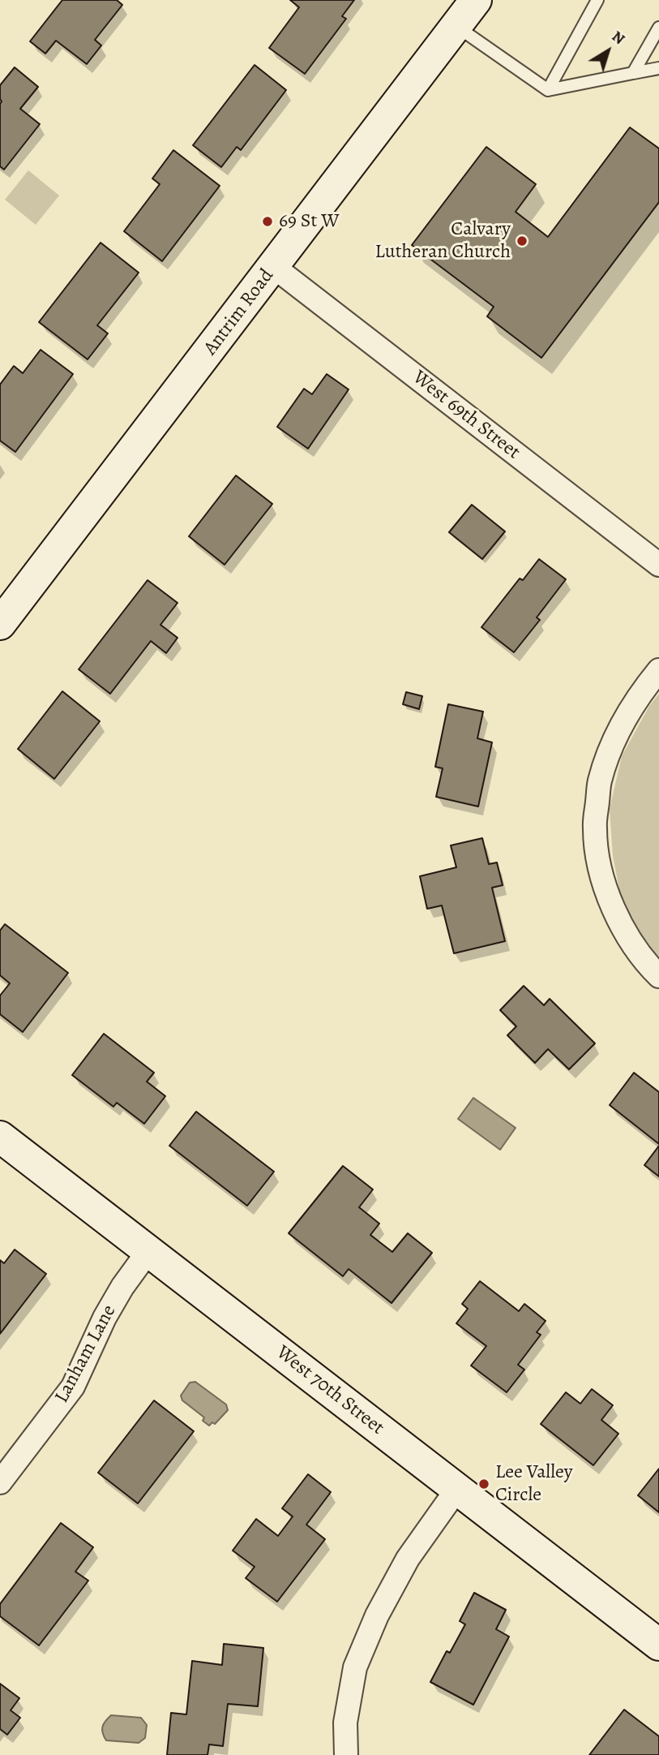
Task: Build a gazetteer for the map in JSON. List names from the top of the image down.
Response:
{
  "streets": {
    "street": [
      "Antrim Road",
      "West 69th Street",
      "Lanham Lane",
      "West 70th Street"
    ]
  },
  "crossings": [
    ["Antrim Road", "West 69th Street"],
    ["Lanham Lane", "West 70th Street"]
  ],
  "places": ["69 St W", "Calvary Lutheran Church", "Lee Valley Circle"],
  "north": "top right"
}
